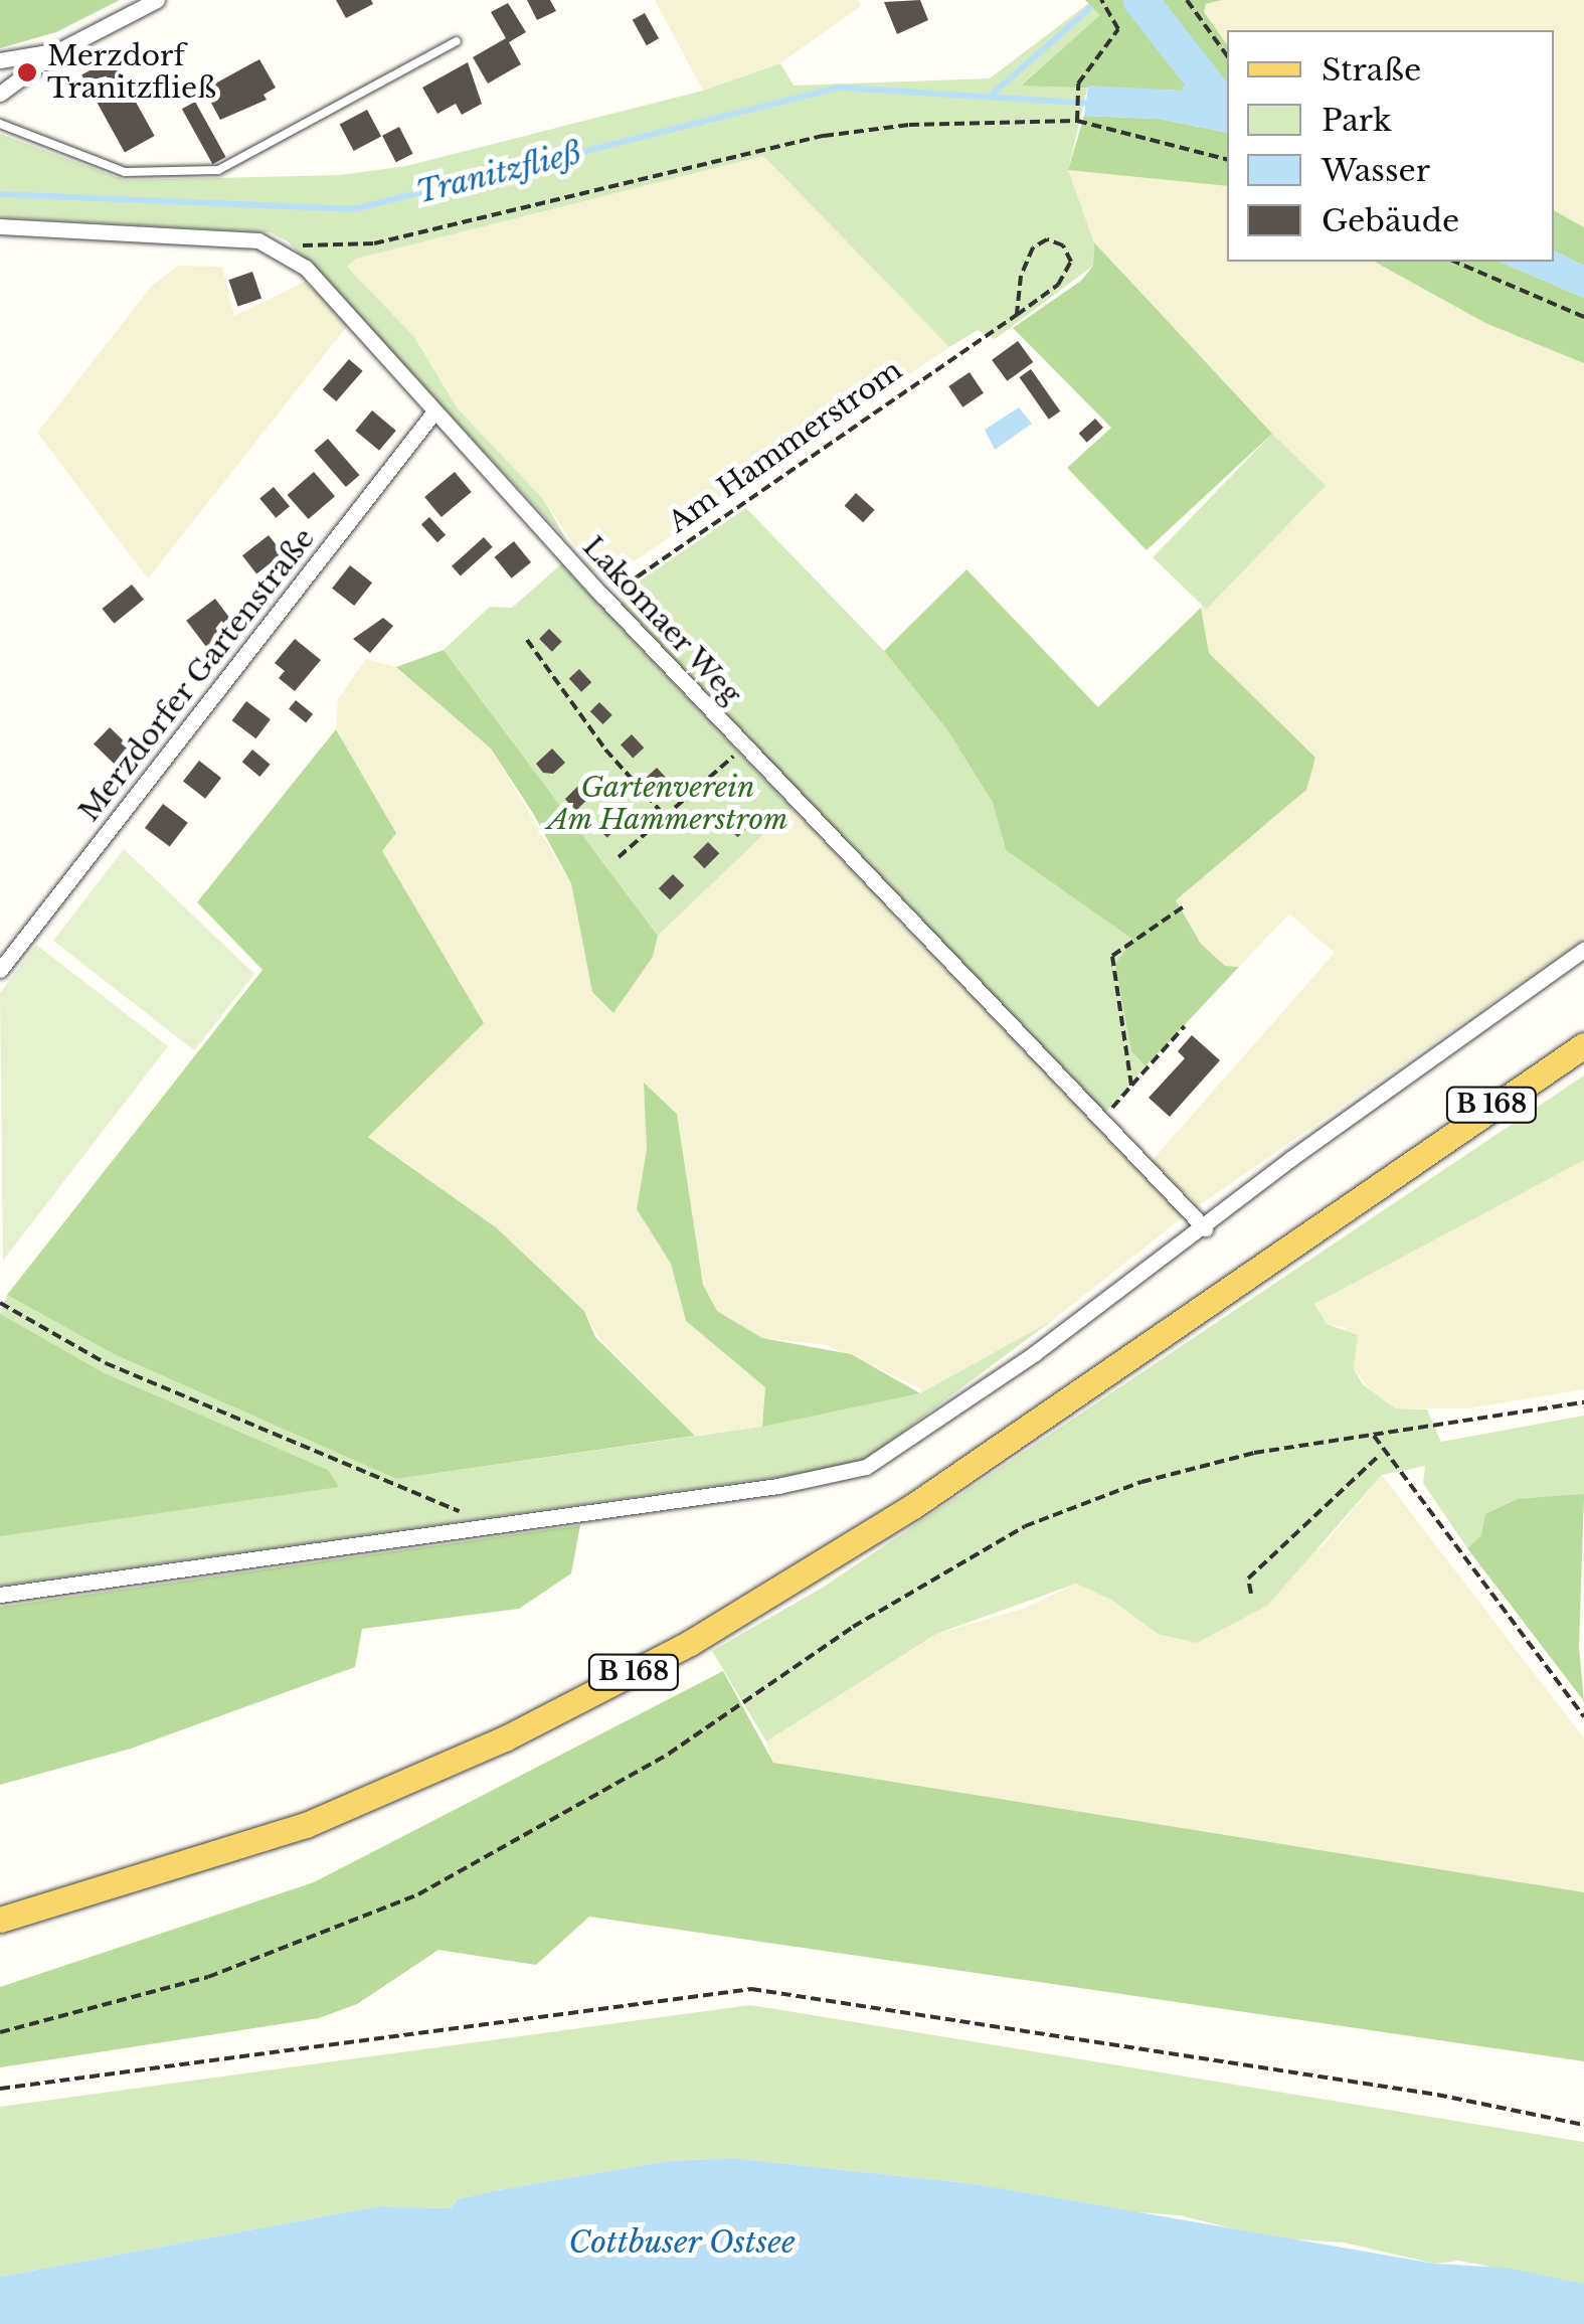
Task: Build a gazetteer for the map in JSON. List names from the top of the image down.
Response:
{
  "streets": {
    "main road": ["B 168"],
    "street": ["Lakomaer Weg", "Merzdorfer Gartenstraße"],
    "path": ["Am Hammerstrom"]
  },
  "crossings": [
    ["Am Hammerstrom", "Lakomaer Weg"],
    ["Lakomaer Weg", "Merzdorfer Gartenstraße"]
  ],
  "water": ["Tranitzfließ", "Cottbuser Ostsee"],
  "parks": ["Gartenverein Am Hammerstrom"],
  "places": ["Merzdorf Tranitzfließ"],
  "legend": [
    "Straße",
    "Park",
    "Wasser",
    "Gebäude"
  ]
}
